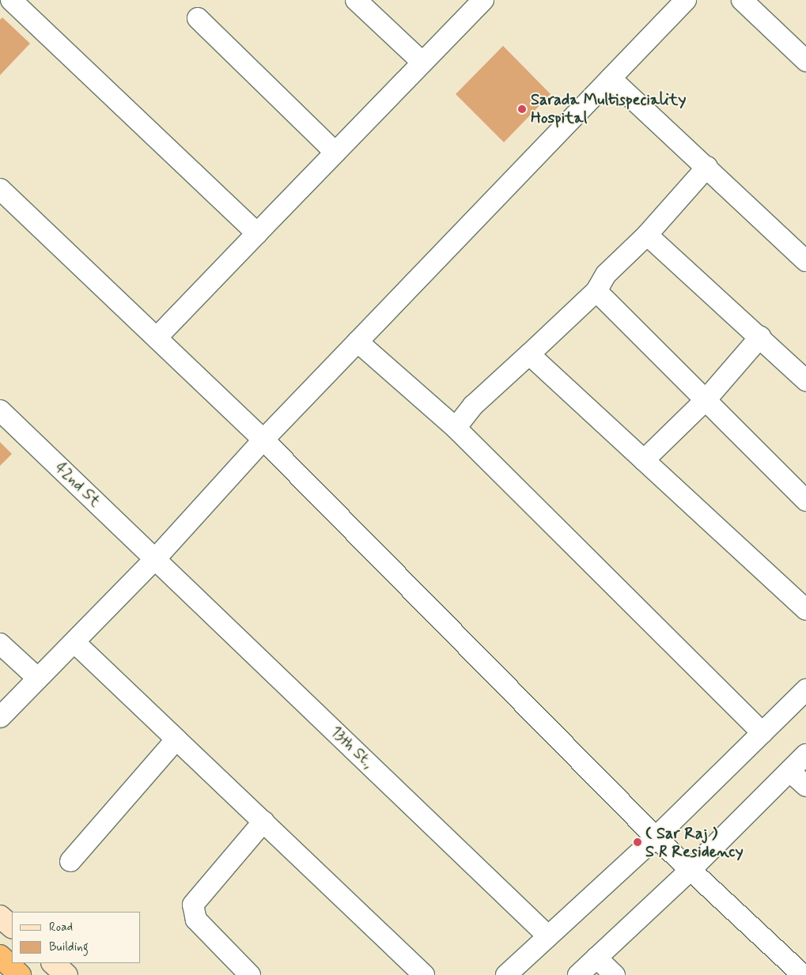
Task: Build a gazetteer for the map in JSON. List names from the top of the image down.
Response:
{
  "streets": {
    "street": ["42nd St", "13th St.,"]
  },
  "crossings": [
    ["42nd St", "13th St.,"]
  ],
  "places": ["Sarada Multispeciality Hospital", "( Sar Raj ) S R Residency"],
  "legend": ["Road", "Building"]
}
